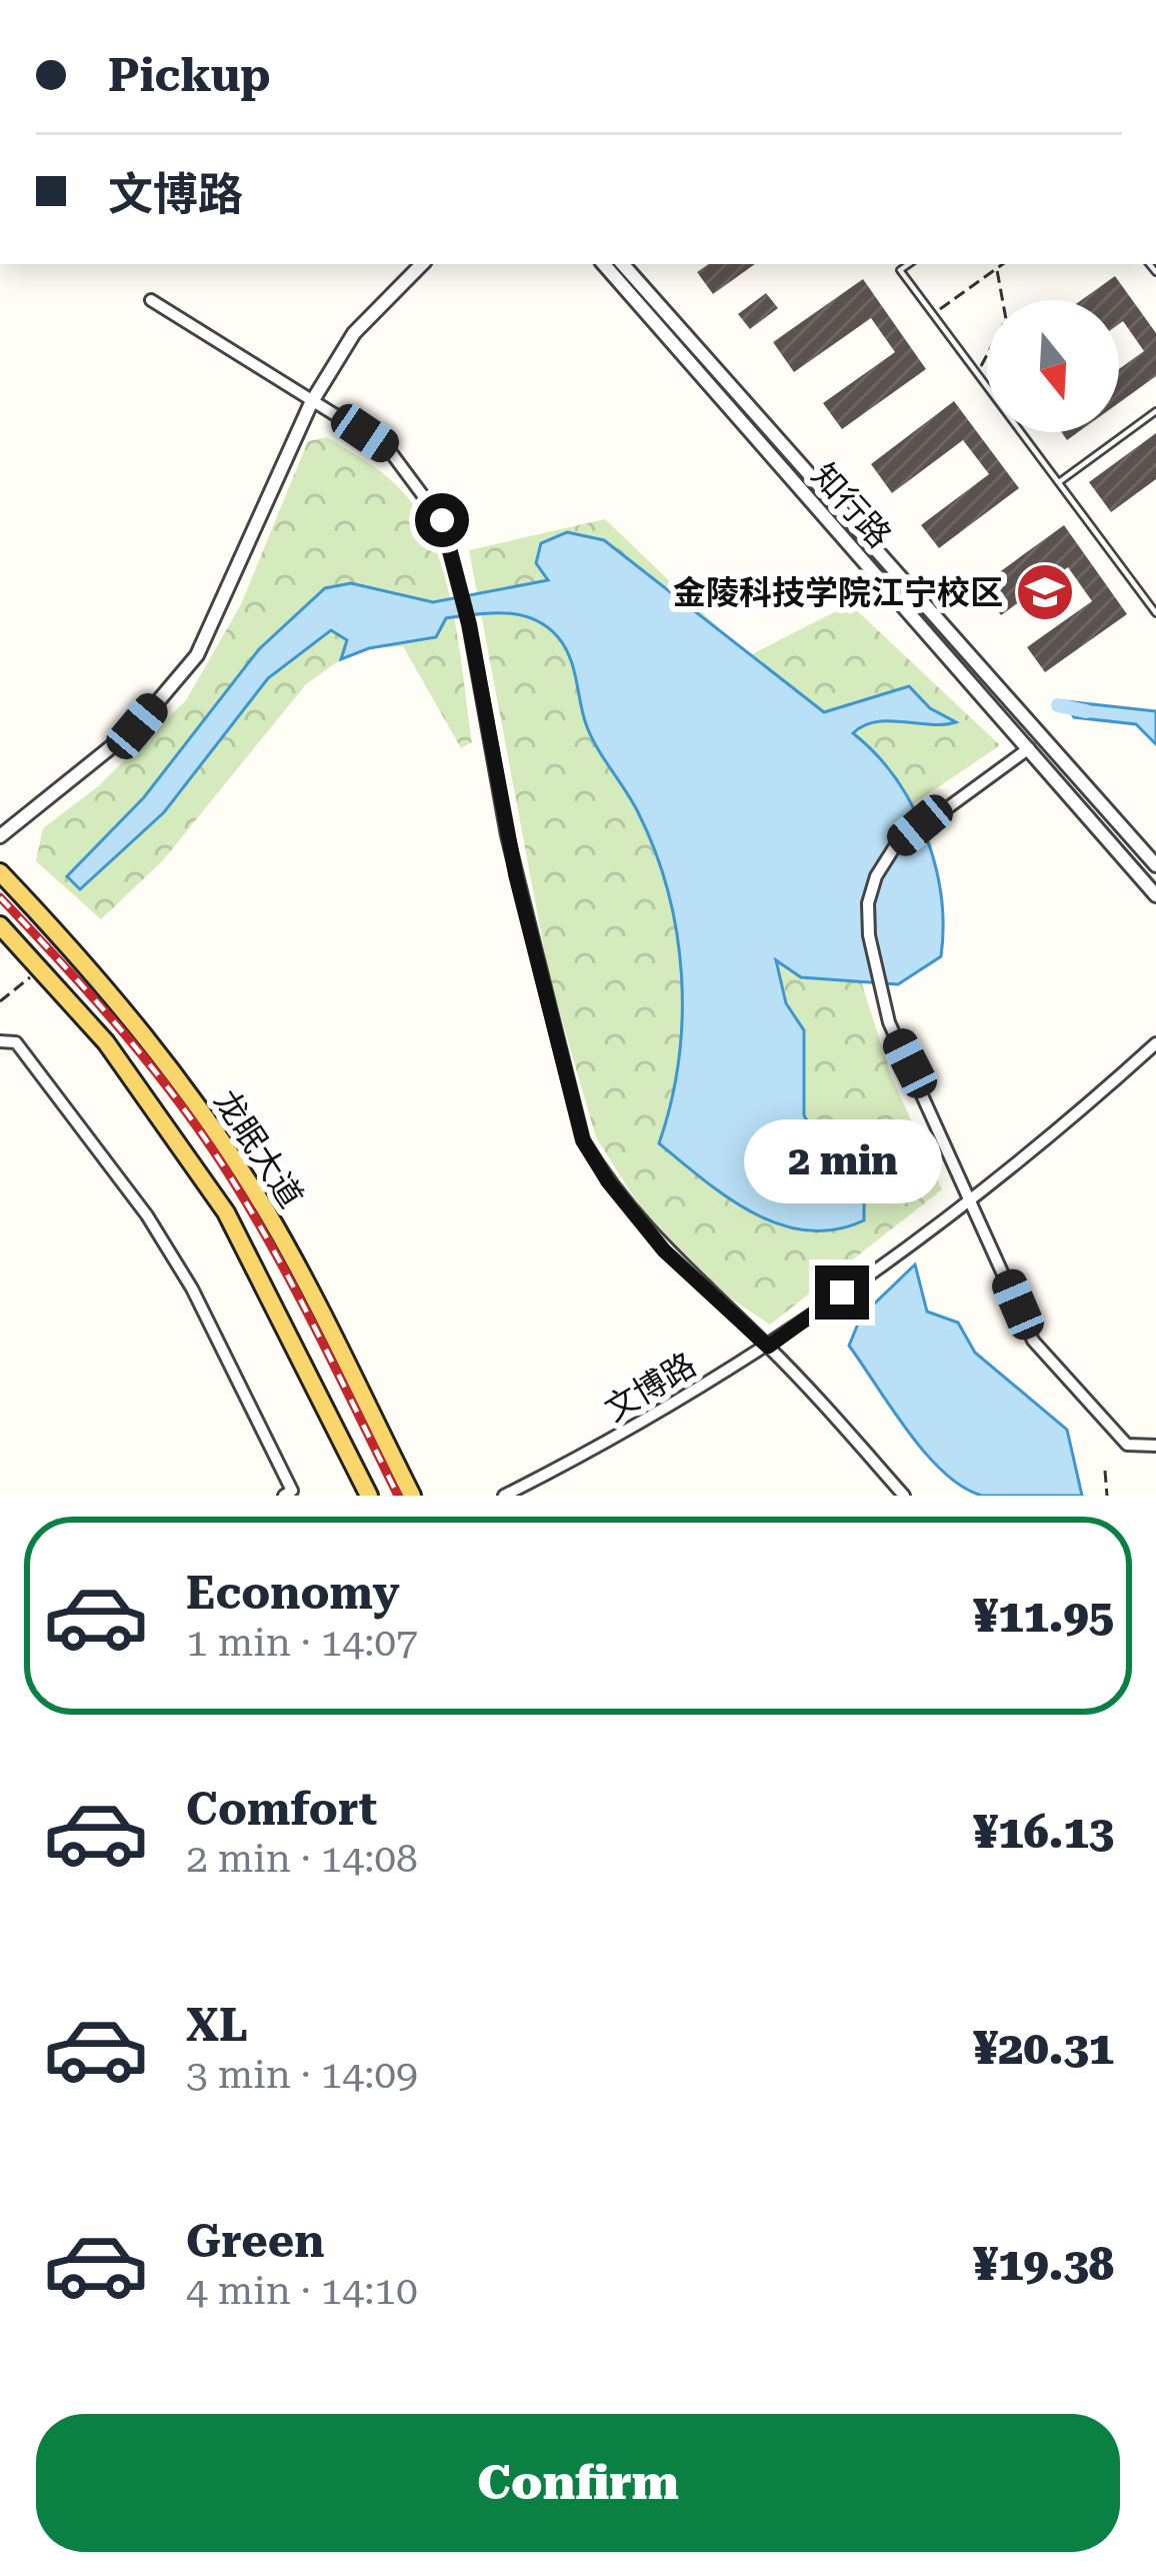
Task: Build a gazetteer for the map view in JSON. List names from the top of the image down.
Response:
{
  "streets": {
    "main road": ["龙眠大道"],
    "street": ["知行路", "文博路"]
  },
  "places": {
    "school or university": ["金陵科技学院江宁校区"]
  },
  "north": "bottom",
  "page": {
    "banner": ["Pickup", "文博路"],
    "bubble": "2 min",
    "list": [
      {
        "name": "Economy",
        "note": "1 min · 14:07",
        "value": "¥11.95"
      },
      {
        "name": "Comfort",
        "note": "2 min · 14:08",
        "value": "¥16.13"
      },
      {
        "name": "XL",
        "note": "3 min · 14:09",
        "value": "¥20.31"
      },
      {
        "name": "Green",
        "note": "4 min · 14:10",
        "value": "¥19.38"
      }
    ],
    "buttons": "Confirm"
  }
}
